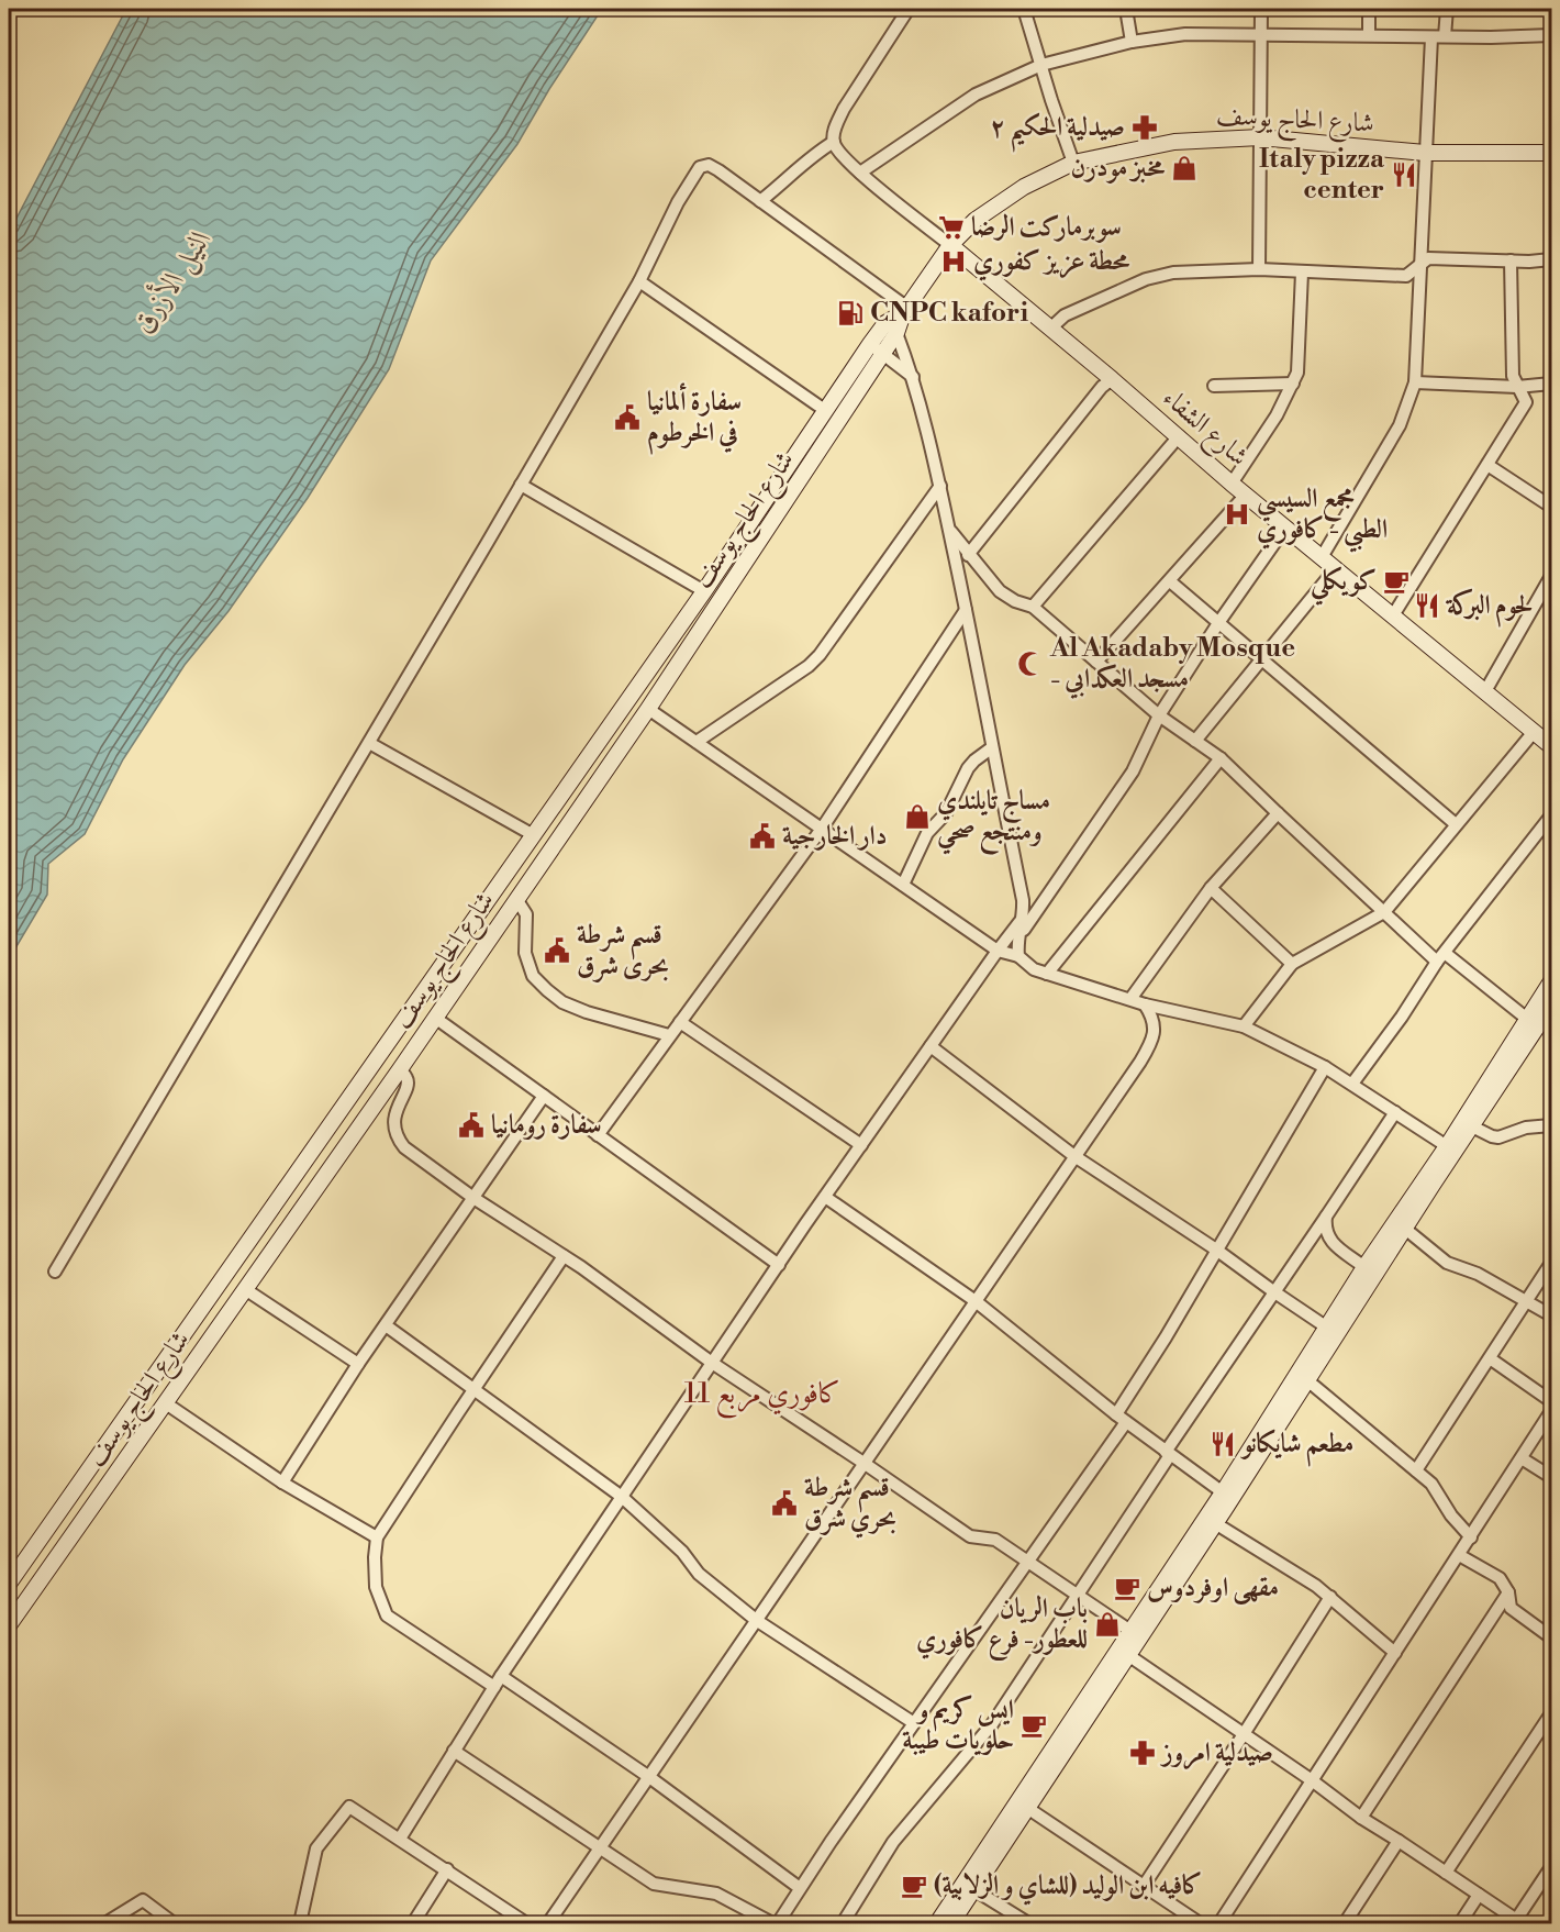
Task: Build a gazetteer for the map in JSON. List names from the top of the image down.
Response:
{
  "streets": {
    "main road": ["شارع الحاج يوسف", "شارع الشفاء"]
  },
  "crossings": [
    ["شارع الحاج يوسف", "شارع الشفاء"]
  ],
  "districts": ["كافوري مربع 11"],
  "water": ["النيل الأزرق"],
  "places": {
    "pharmacy": ["صيدلية الحكيم ٢", "صيدلية امروز"],
    "shop": ["مخبز مودرن", "مساج تايلندي ومنتجع صحي", "باب الريان للعطور- فرع كافوري"],
    "restaurant": ["Italy pizza center", "لحوم البركة", "مطعم شايكانو"],
    "supermarket": ["سوبرماركت الرضا"],
    "hospital": ["محطة عزيز كفوري", "مجمع السيسي الطبي - كافوري"],
    "fuel station": ["CNPC kafori"],
    "public building": [
      "سفارة ألمانيا في الخرطوم",
      "دار الخارجية",
      "قسم شرطة بحرى شرق",
      "سفارة رومانيا",
      "قسم شرطة بحري شرق"
    ],
    "cafe": [
      "كويكلي",
      "مقهى اوفردوس",
      "ايس كريم و حلويات طيبة",
      "كافيه ابن الوليد (للشاي و الزلابية)"
    ],
    "mosque": ["Al Akadaby Mosque - مسجد العكدابي"]
  }
}
